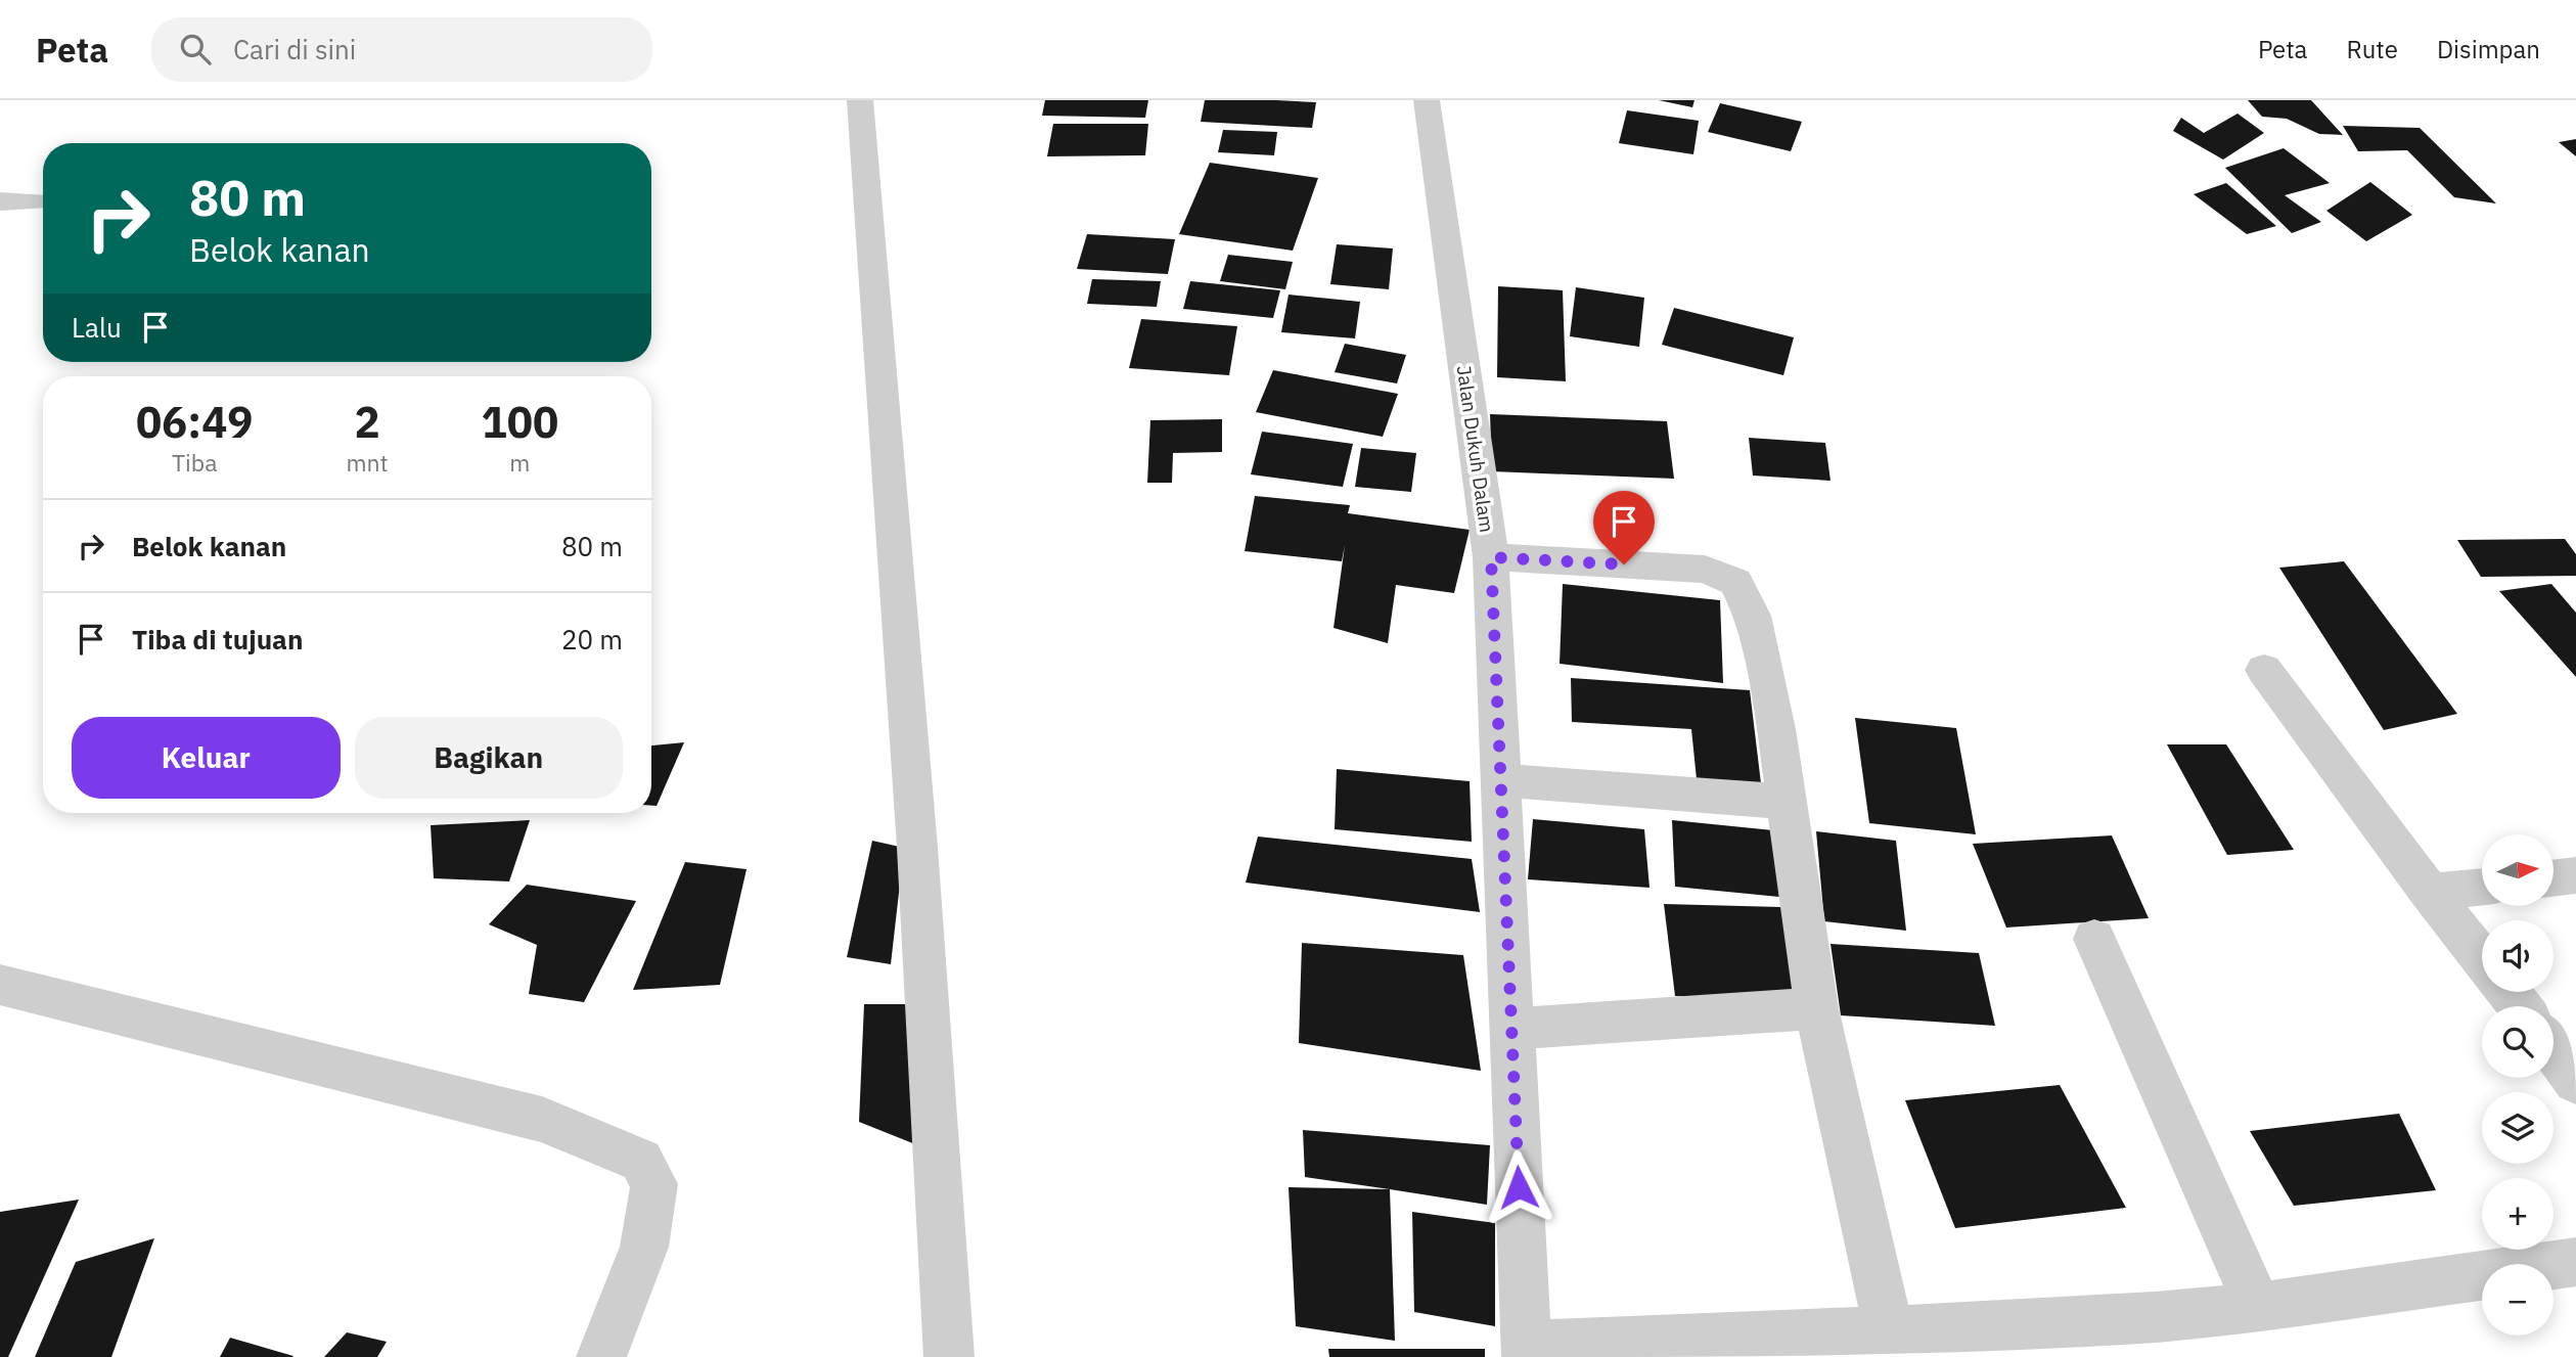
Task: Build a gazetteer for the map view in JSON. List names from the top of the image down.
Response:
{
  "streets": {
    "street": ["Jalan Dukuh Dalam"]
  },
  "north": "right",
  "page": {
    "header": "Peta",
    "search": "Cari di sini",
    "nav": ["Peta", "Rute", "Disimpan"],
    "turn": ["80 m", "Belok kanan"],
    "then": "Lalu",
    "eta": [
      "06:49",
      "Tiba",
      "2",
      "mnt",
      "100",
      "m"
    ],
    "list": [
      {
        "name": "Belok kanan",
        "value": "80 m"
      },
      {
        "name": "Tiba di tujuan",
        "value": "20 m"
      }
    ],
    "buttons": ["Keluar", "Bagikan"],
    "map_buttons": ["+", "−"]
  }
}
